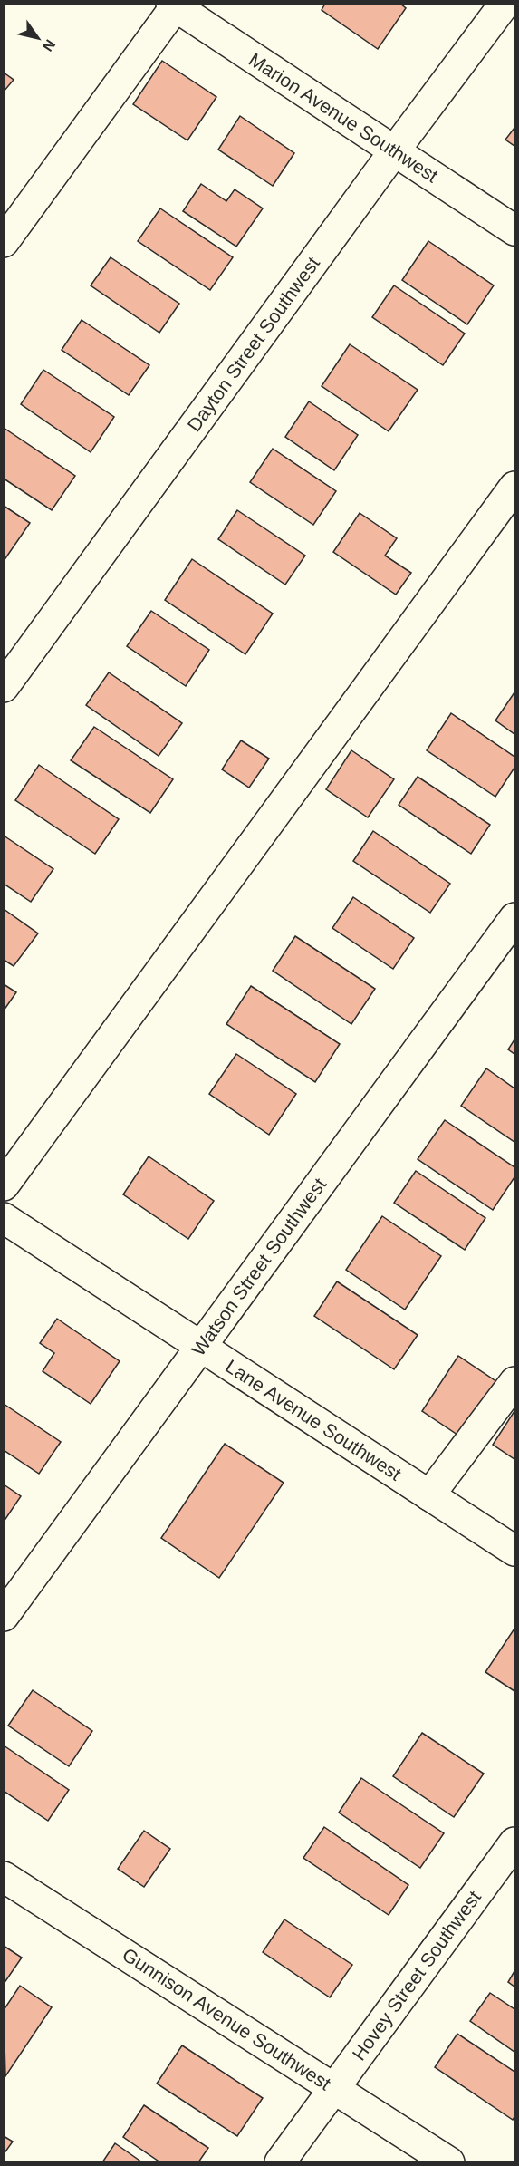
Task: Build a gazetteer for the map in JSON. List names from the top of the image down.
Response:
{
  "streets": {
    "street": [
      "Marion Avenue Southwest",
      "Dayton Street Southwest",
      "Watson Street Southwest",
      "Lane Avenue Southwest",
      "Hovey Street Southwest",
      "Gunnison Avenue Southwest"
    ]
  },
  "crossings": [
    ["Marion Avenue Southwest", "Dayton Street Southwest"],
    ["Watson Street Southwest", "Lane Avenue Southwest"],
    ["Hovey Street Southwest", "Gunnison Avenue Southwest"]
  ],
  "north": "bottom right"
}
